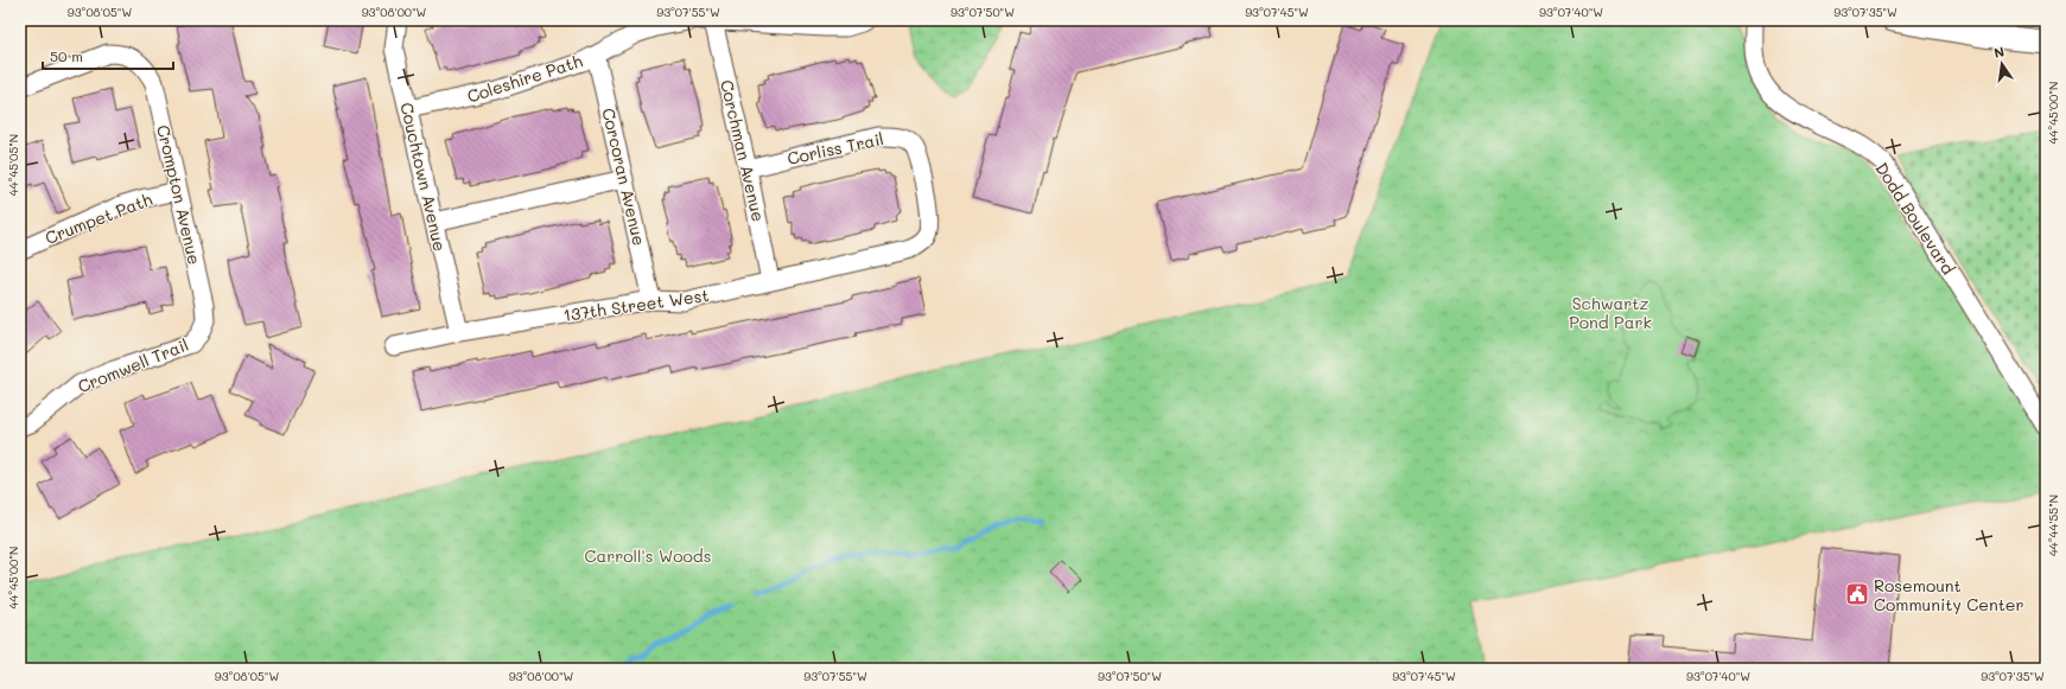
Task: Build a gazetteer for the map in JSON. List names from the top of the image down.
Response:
{
  "streets": {
    "street": [
      "Coleshire Path",
      "Corliss Trail",
      "Corchman Avenue",
      "Couchtown Avenue",
      "Corcoran Avenue",
      "Crompton Avenue",
      "Crumpet Path",
      "Dodd Boulevard",
      "137th Street West",
      "Cromwell Trail"
    ]
  },
  "crossings": [
    ["Coleshire Path", "Couchtown Avenue"],
    ["Coleshire Path", "Corcoran Avenue"],
    ["Corliss Trail", "Corchman Avenue"],
    ["Corliss Trail", "137th Street West"],
    ["Corchman Avenue", "137th Street West"],
    ["Couchtown Avenue", "137th Street West"],
    ["Corcoran Avenue", "137th Street West"],
    ["Crompton Avenue", "Crumpet Path"],
    ["Crompton Avenue", "Cromwell Trail"]
  ],
  "parks": ["Schwartz Pond Park", "Carroll's Woods"],
  "places": {
    "public building": ["Rosemount Community Center"]
  },
  "scale_bar": "50 m",
  "north": "top",
  "coordinates": [
    "93°08'05\"W",
    "93°08'00\"W",
    "93°07'55\"W",
    "93°07'50\"W",
    "93°07'45\"W",
    "93°07'40\"W",
    "93°07'35\"W",
    "44°45'00\"N",
    "44°45'05\"N",
    "44°44'55\"N"
  ]
}
